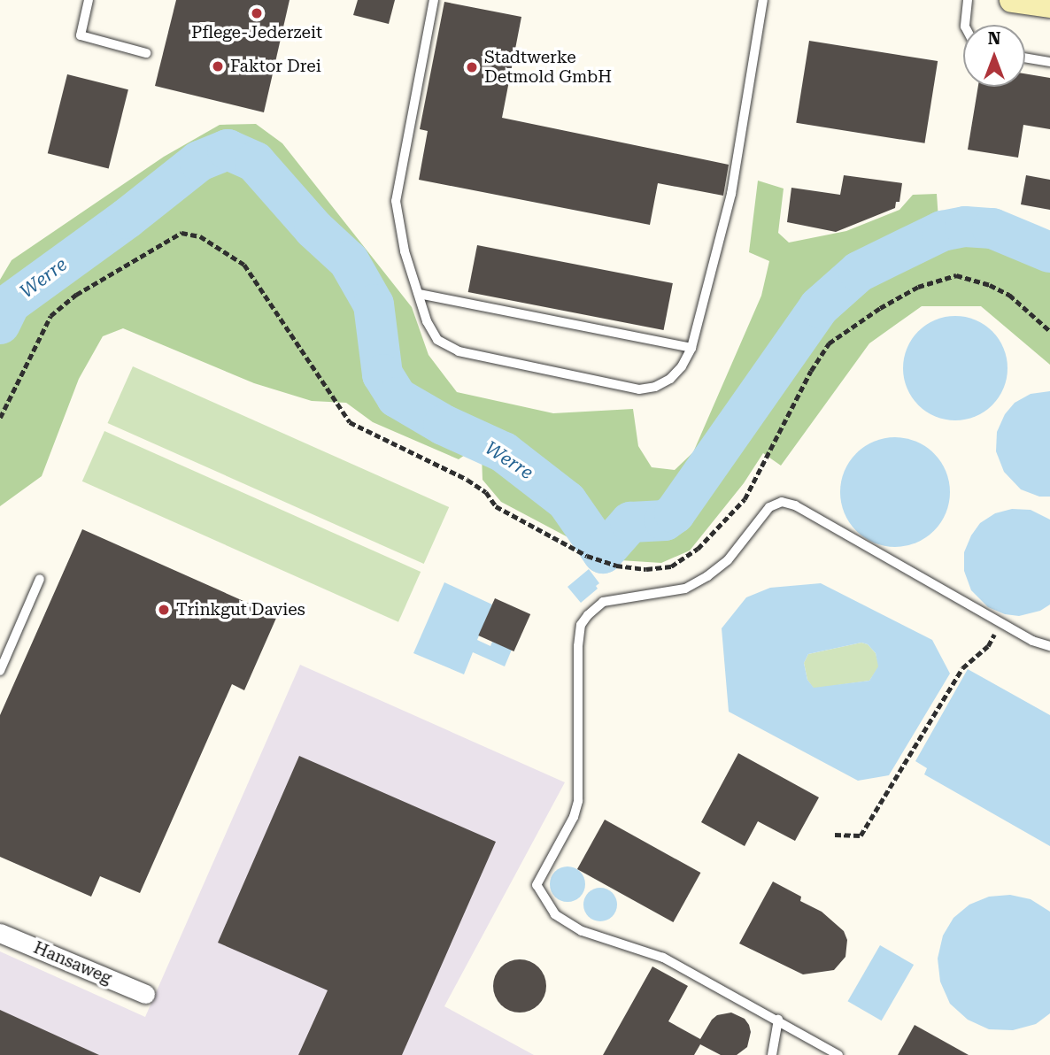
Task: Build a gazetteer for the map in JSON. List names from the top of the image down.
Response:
{
  "streets": {
    "street": ["Hansaweg"]
  },
  "water": ["Werre"],
  "places": [
    "Pflege-Jederzeit",
    "Faktor Drei",
    "Stadtwerke Detmold GmbH",
    "Trinkgut Davies"
  ],
  "north": "top"
}
